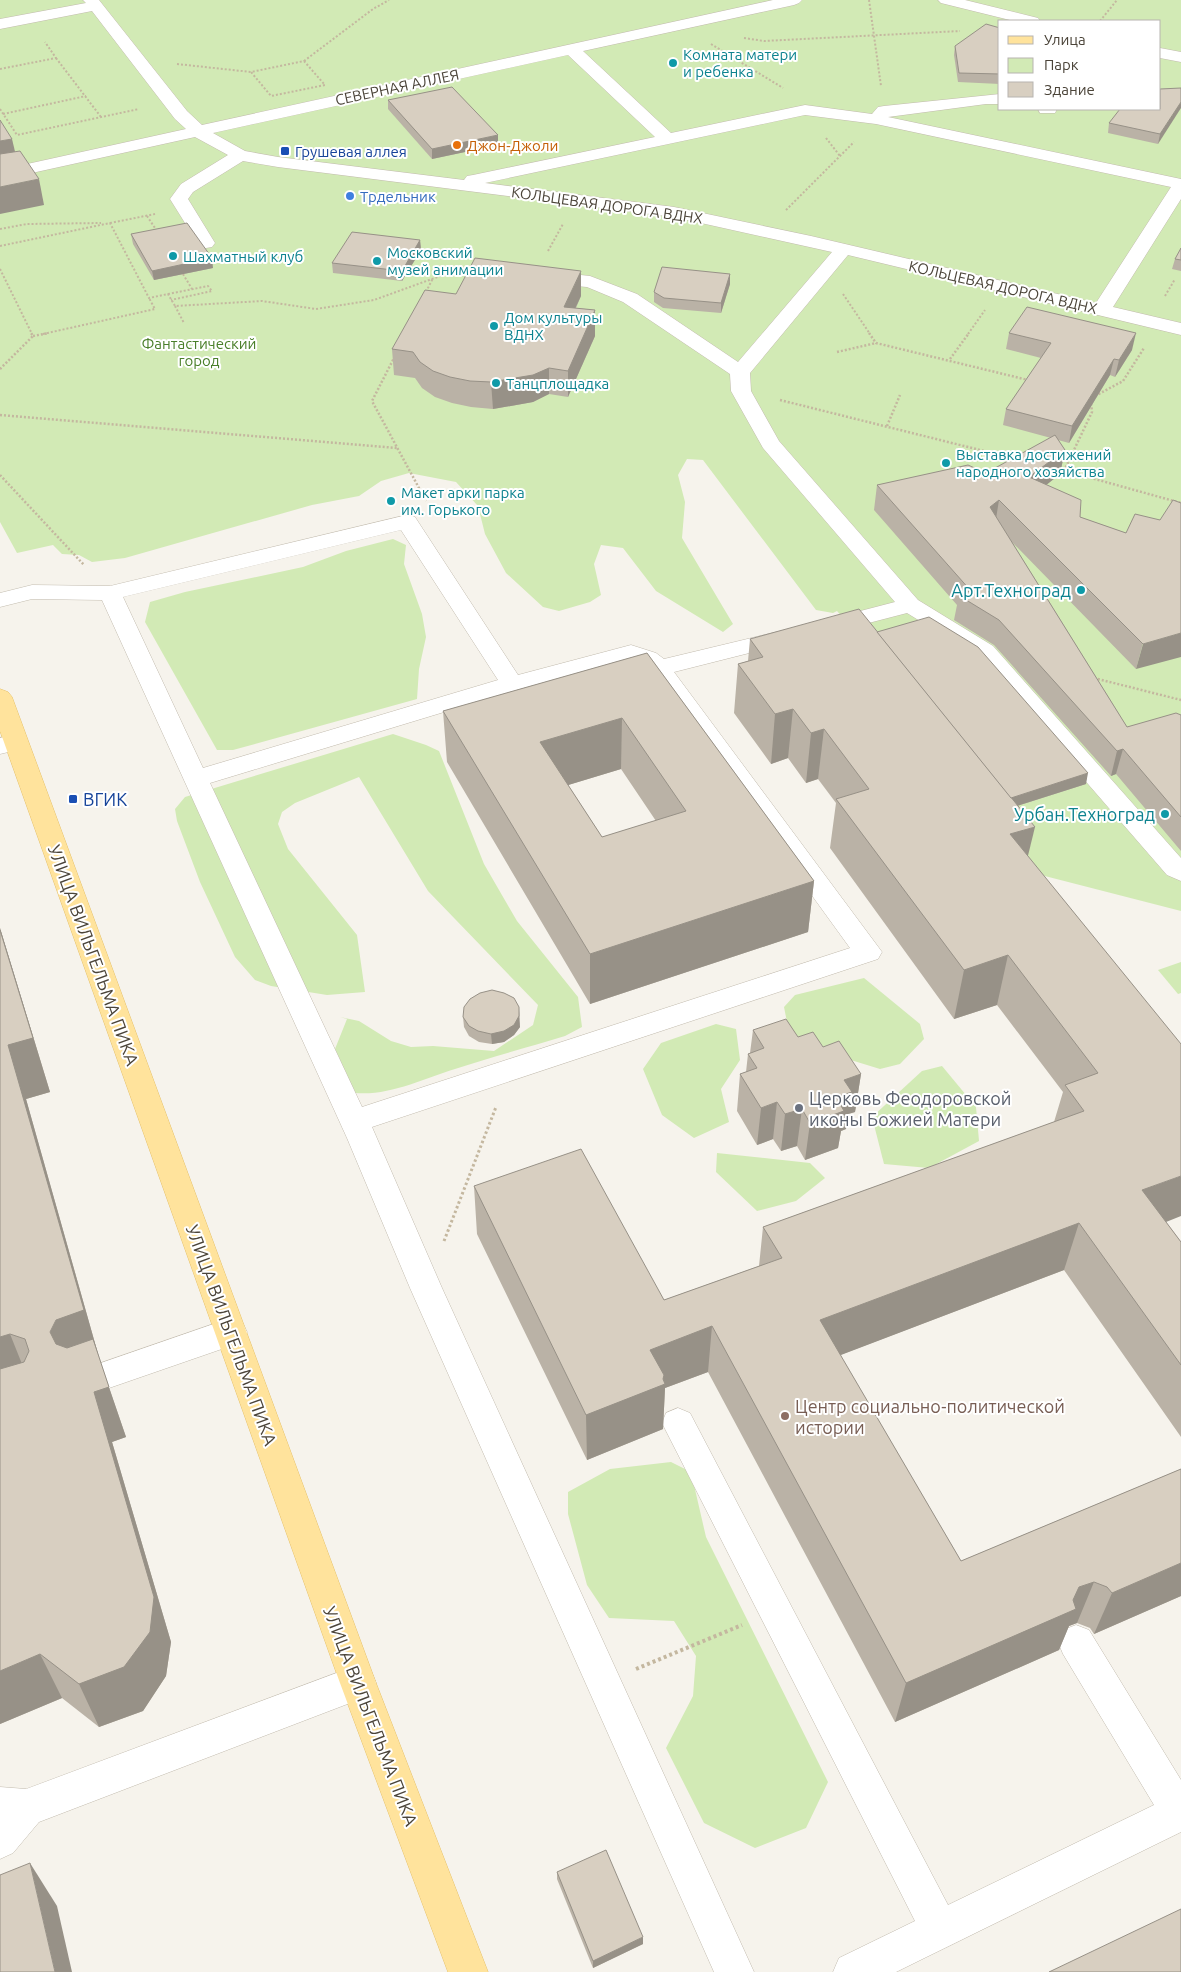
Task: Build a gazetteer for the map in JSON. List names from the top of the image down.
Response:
{
  "streets": {
    "main road": ["УЛИЦА ВИЛЬГЕЛЬМА ПИКА"],
    "street": ["СЕВЕРНАЯ АЛЛЕЯ", "КОЛЬЦЕВАЯ ДОРОГА ВДНХ"]
  },
  "crossings": [
    ["СЕВЕРНАЯ АЛЛЕЯ", "КОЛЬЦЕВАЯ ДОРОГА ВДНХ"]
  ],
  "parks": ["Фантастический город"],
  "places": {
    "other": [
      "Комната матери и ребенка",
      "Джон-Джоли",
      "Трдельник",
      "Шахматный клуб",
      "Московский музей анимации",
      "Дом культуры ВДНХ",
      "Танцплощадка",
      "Выставка достижений народного хозяйства",
      "Макет арки парка им. Горького",
      "Арт.Техноград",
      "Урбан.Техноград",
      "Церковь Феодоровской иконы Божией Матери",
      "Центр социально-политической истории"
    ],
    "transit": ["Грушевая аллея", "ВГИК"]
  },
  "legend": ["Улица", "Парк", "Здание"]
}
